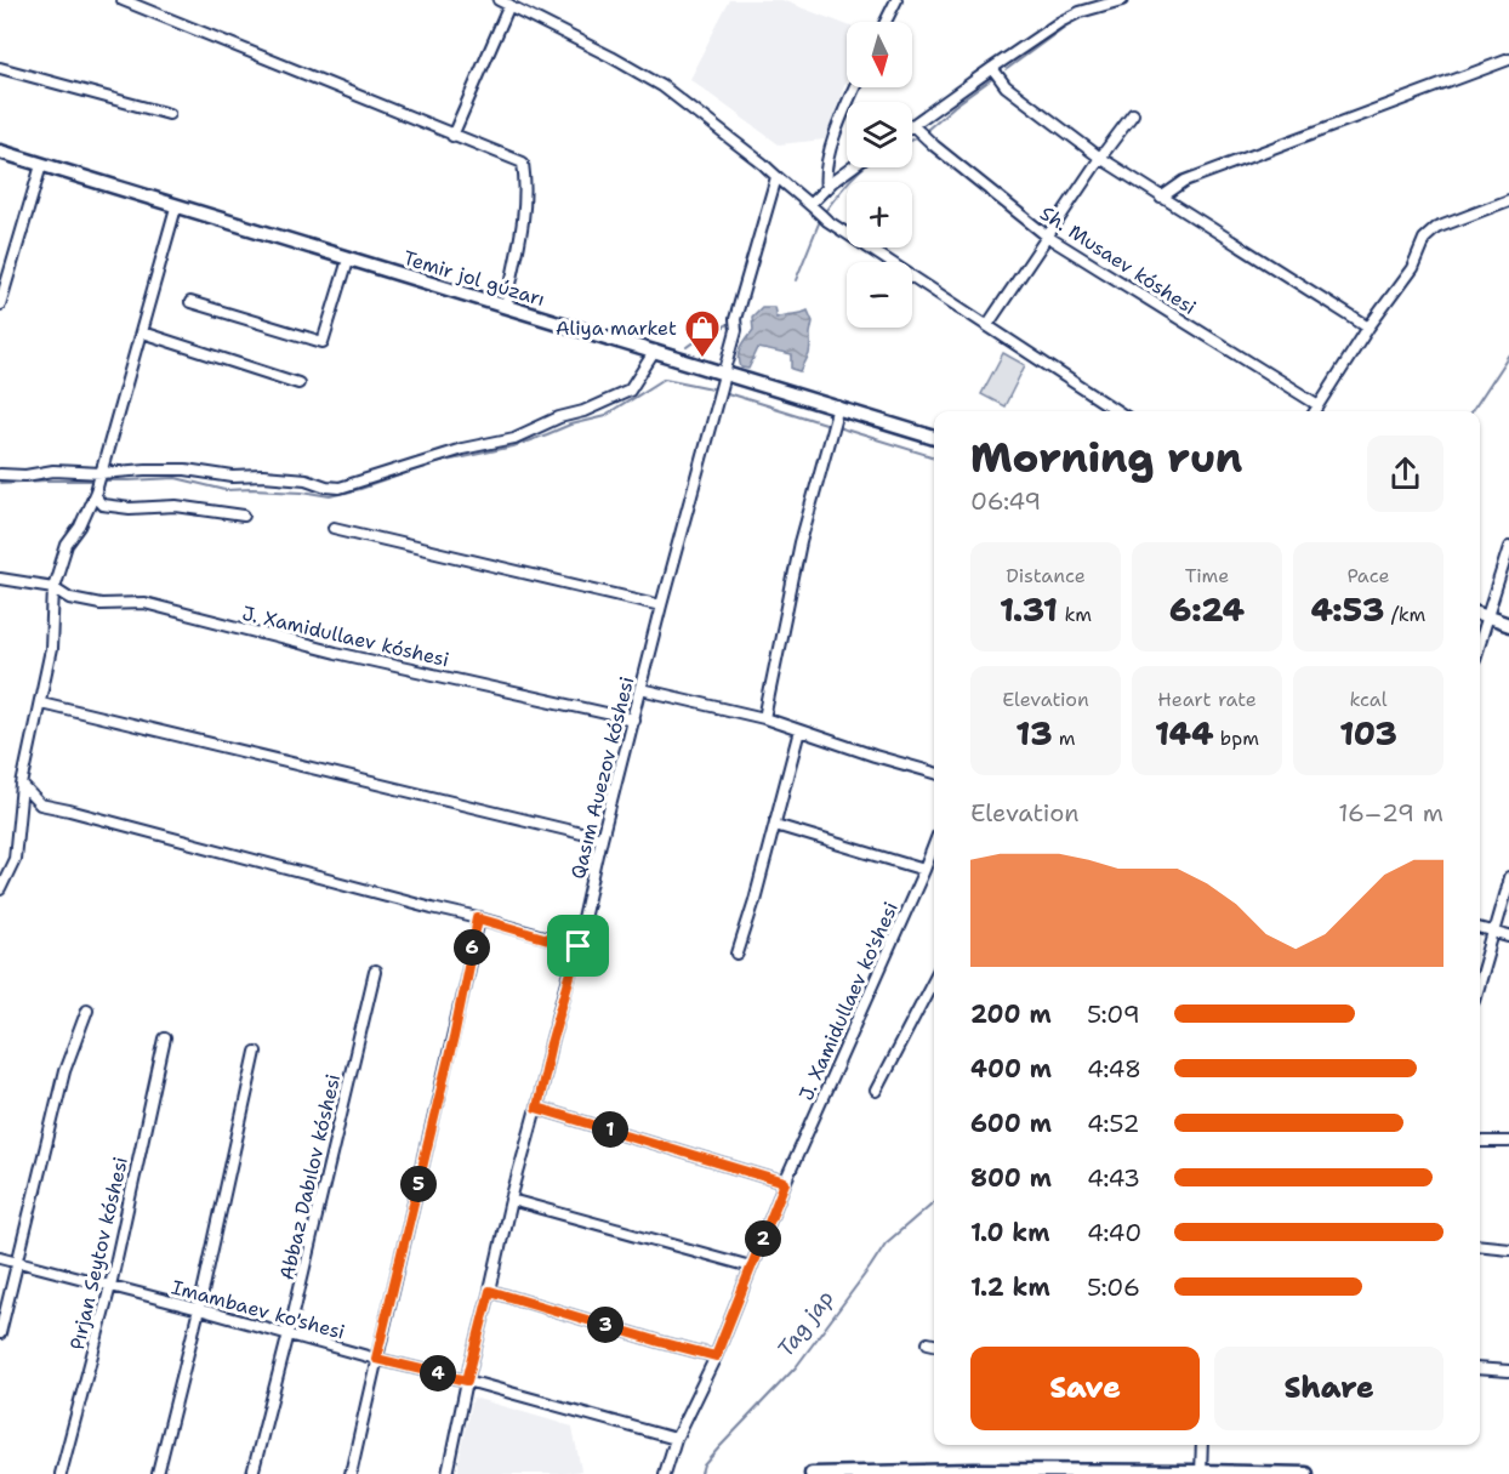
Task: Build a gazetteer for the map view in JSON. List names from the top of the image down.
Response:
{
  "streets": {
    "street": [
      "Sh. Musaev kóshesi",
      "Temir jol gúzarı",
      "J. Xamidullaev kóshesi",
      "Qasım Auezov kóshesi",
      "J. Xamidullaev ko'shesi",
      "Abbaz Dabılov kóshesi",
      "Pırjan Seytov kóshesi",
      "Imambaev ko'shesi"
    ]
  },
  "crossings": [
    ["Temir jol gúzarı", "Qasım Auezov kóshesi"],
    ["J. Xamidullaev kóshesi", "Qasım Auezov kóshesi"],
    ["Qasım Auezov kóshesi", "Imambaev ko'shesi"],
    ["J. Xamidullaev ko'shesi", "Imambaev ko'shesi"],
    ["Abbaz Dabılov kóshesi", "Imambaev ko'shesi"],
    ["Pırjan Seytov kóshesi", "Imambaev ko'shesi"]
  ],
  "water": ["Tag jap"],
  "places": {
    "shop": ["Aliya market"]
  },
  "north": "bottom",
  "page": {
    "map_buttons": ["+", "−"],
    "heading": ["Morning run", "06:49"],
    "stats": [
      ["Distance", "1.31 km"],
      ["Time", "6:24"],
      ["Pace", "4:53 /km"],
      ["Elevation", "13 m"],
      ["Heart rate", "144 bpm"],
      ["kcal", "103"]
    ],
    "chart": ["Elevation", "16–29 m"],
    "pins": [
      "6",
      "1",
      "5",
      "2",
      "3",
      "4"
    ],
    "list": [
      {
        "name": "200 m",
        "note": "5:09"
      },
      {
        "name": "400 m",
        "note": "4:48"
      },
      {
        "name": "600 m",
        "note": "4:52"
      },
      {
        "name": "800 m",
        "note": "4:43"
      },
      {
        "name": "1.0 km",
        "note": "4:40"
      },
      {
        "name": "1.2 km",
        "note": "5:06"
      }
    ],
    "buttons": ["Save", "Share"]
  }
}
